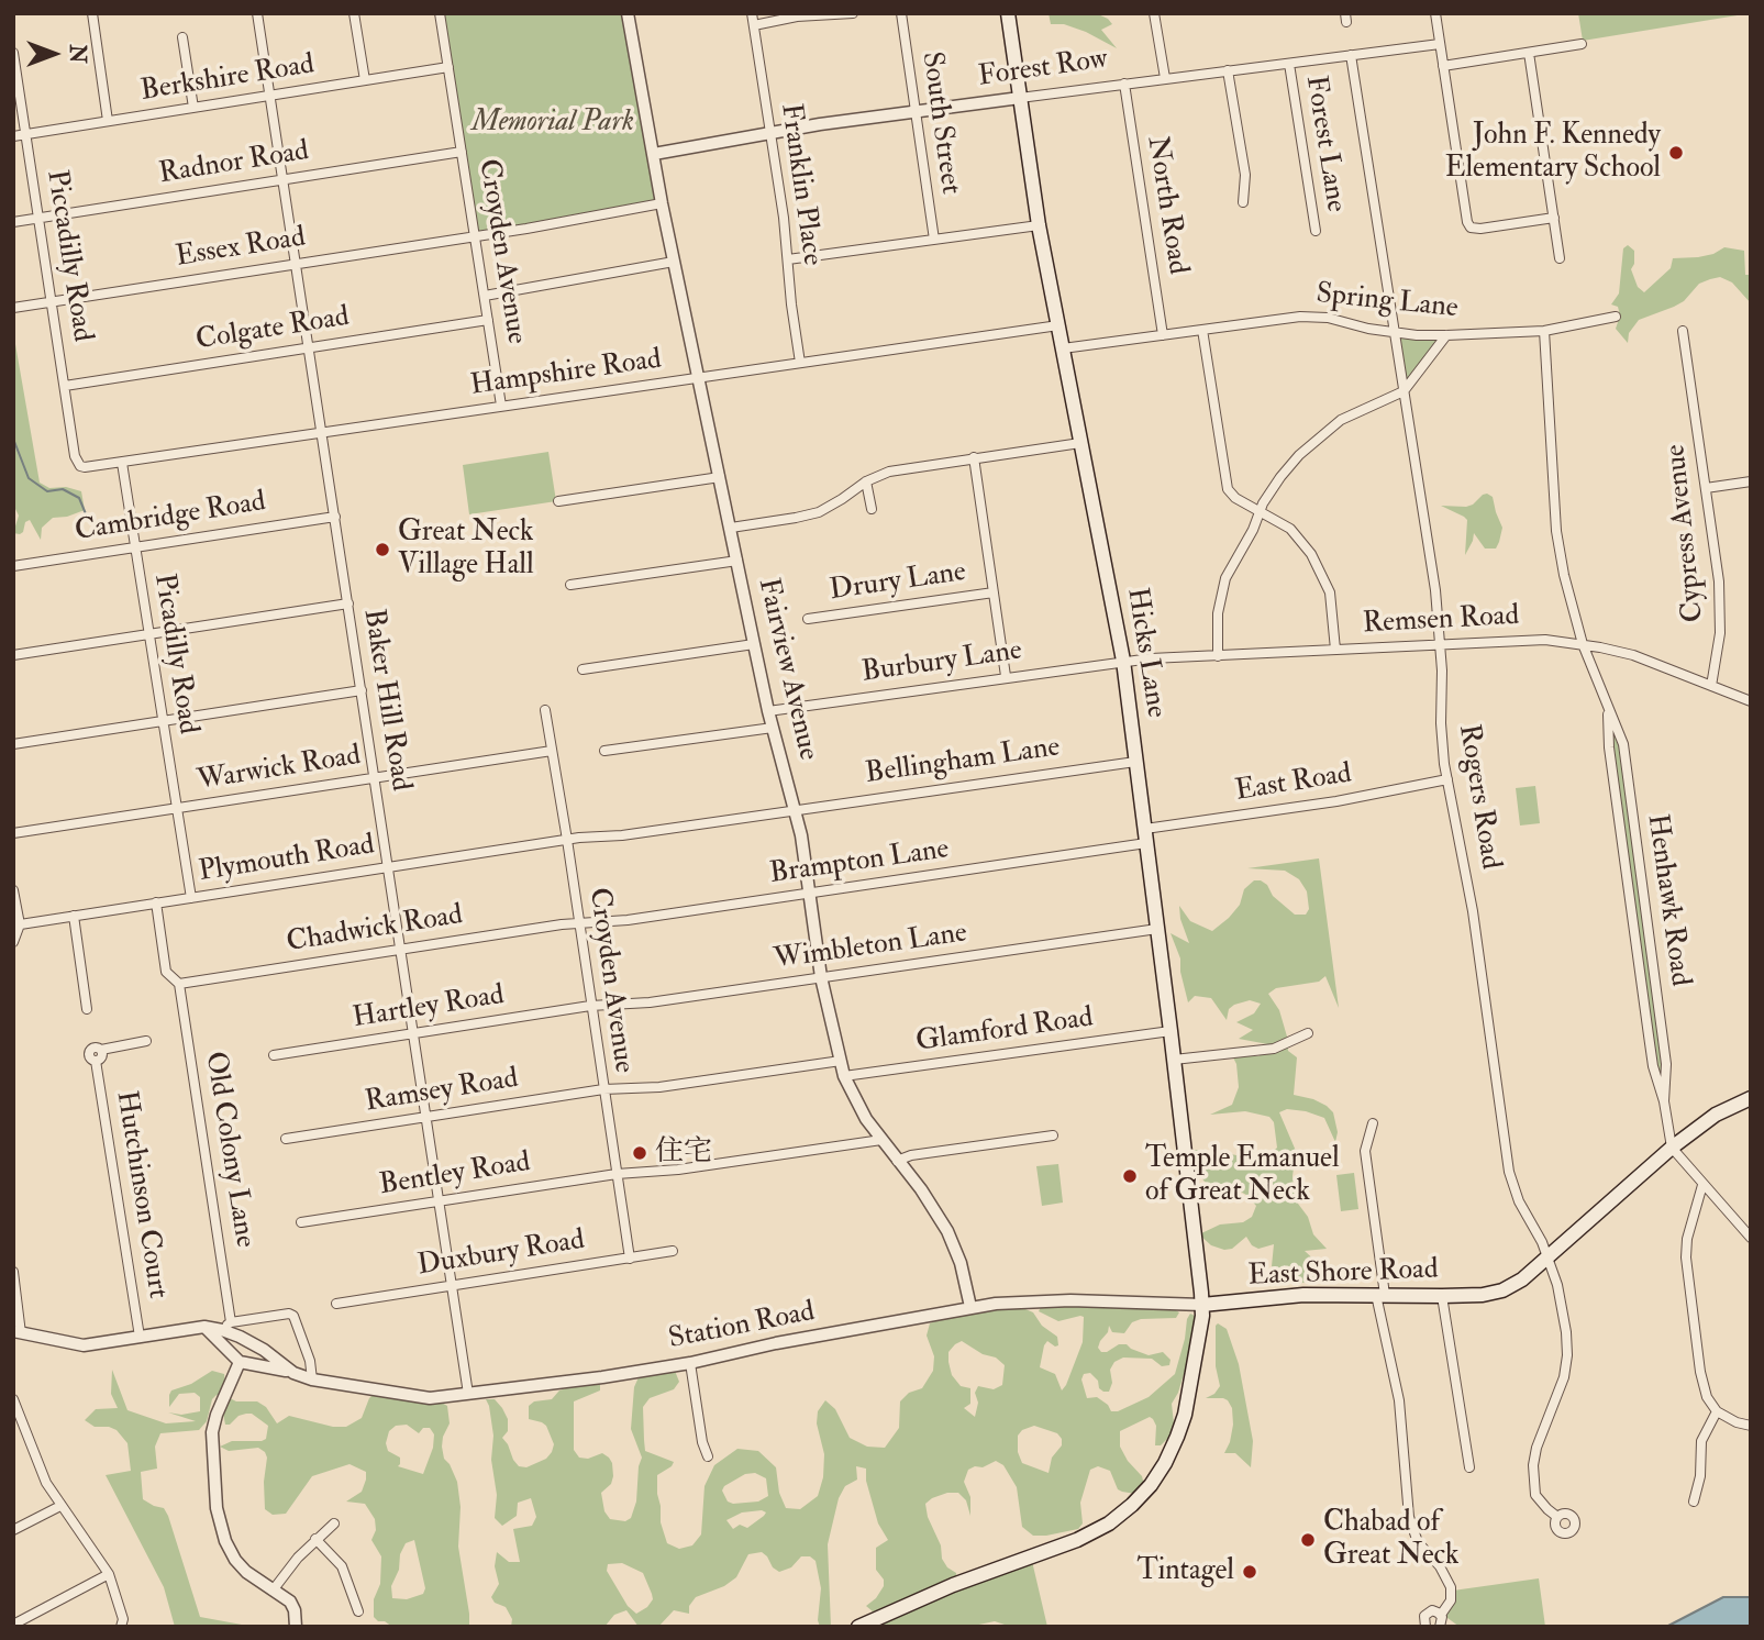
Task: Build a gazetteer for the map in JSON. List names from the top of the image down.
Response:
{
  "streets": {
    "main road": ["Hicks Lane", "East Shore Road"],
    "street": [
      "Forest Row",
      "Berkshire Road",
      "South Street",
      "Forest Lane",
      "Radnor Road",
      "Franklin Place",
      "North Road",
      "Essex Road",
      "Croyden Avenue",
      "Piccadilly Road",
      "Spring Lane",
      "Colgate Road",
      "Hampshire Road",
      "Cambridge Road",
      "Cypress Avenue",
      "Drury Lane",
      "Remsen Road",
      "Picadilly Road",
      "Burbury Lane",
      "Fairview Avenue",
      "Baker Hill Road",
      "Bellingham Lane",
      "Warwick Road",
      "East Road",
      "Rogers Road",
      "Plymouth Road",
      "Brampton Lane",
      "Henhawk Road",
      "Chadwick Road",
      "Wimbleton Lane",
      "Hartley Road",
      "Glamford Road",
      "Ramsey Road",
      "Old Colony Lane",
      "Bentley Road",
      "Hutchinson Court",
      "Duxbury Road",
      "Station Road"
    ]
  },
  "crossings": [
    ["Forest Row", "South Street"],
    ["Forest Row", "Forest Lane"],
    ["Forest Row", "Franklin Place"],
    ["Forest Row", "North Road"],
    ["Forest Row", "Hicks Lane"],
    ["Forest Row", "Fairview Avenue"],
    ["Forest Row", "Rogers Road"],
    ["Berkshire Road", "Croyden Avenue"],
    ["Berkshire Road", "Piccadilly Road"],
    ["Berkshire Road", "Baker Hill Road"],
    ["Radnor Road", "Croyden Avenue"],
    ["Radnor Road", "Piccadilly Road"],
    ["Radnor Road", "Baker Hill Road"],
    ["Franklin Place", "Hampshire Road"],
    ["North Road", "Spring Lane"],
    ["Essex Road", "Croyden Avenue"],
    ["Essex Road", "Piccadilly Road"],
    ["Essex Road", "Fairview Avenue"],
    ["Essex Road", "Baker Hill Road"],
    ["Croyden Avenue", "Colgate Road"],
    ["Croyden Avenue", "Hampshire Road"],
    ["Croyden Avenue", "Bellingham Lane"],
    ["Croyden Avenue", "Warwick Road"],
    ["Croyden Avenue", "Plymouth Road"],
    ["Croyden Avenue", "Brampton Lane"],
    ["Croyden Avenue", "Chadwick Road"],
    ["Croyden Avenue", "Wimbleton Lane"],
    ["Croyden Avenue", "Hartley Road"],
    ["Croyden Avenue", "Ramsey Road"],
    ["Croyden Avenue", "Bentley Road"],
    ["Croyden Avenue", "Duxbury Road"],
    ["Piccadilly Road", "Colgate Road"],
    ["Piccadilly Road", "Hampshire Road"],
    ["Spring Lane", "Hicks Lane"],
    ["Spring Lane", "Rogers Road"],
    ["Spring Lane", "Henhawk Road"],
    ["Colgate Road", "Baker Hill Road"],
    ["Hampshire Road", "Hicks Lane"],
    ["Hampshire Road", "Picadilly Road"],
    ["Hampshire Road", "Fairview Avenue"],
    ["Hampshire Road", "Baker Hill Road"],
    ["Cambridge Road", "Picadilly Road"],
    ["Cambridge Road", "Baker Hill Road"],
    ["Cypress Avenue", "Remsen Road"],
    ["Remsen Road", "Hicks Lane"],
    ["Remsen Road", "Burbury Lane"],
    ["Remsen Road", "Rogers Road"],
    ["Remsen Road", "Henhawk Road"],
    ["Hicks Lane", "Burbury Lane"],
    ["Hicks Lane", "Bellingham Lane"],
    ["Hicks Lane", "East Road"],
    ["Hicks Lane", "Brampton Lane"],
    ["Hicks Lane", "Wimbleton Lane"],
    ["Hicks Lane", "Glamford Road"],
    ["Hicks Lane", "East Shore Road"],
    ["Hicks Lane", "Station Road"],
    ["Picadilly Road", "Warwick Road"],
    ["Picadilly Road", "Plymouth Road"],
    ["Burbury Lane", "Fairview Avenue"],
    ["Fairview Avenue", "Bellingham Lane"],
    ["Fairview Avenue", "Brampton Lane"],
    ["Fairview Avenue", "Wimbleton Lane"],
    ["Fairview Avenue", "Glamford Road"],
    ["Fairview Avenue", "Ramsey Road"],
    ["Fairview Avenue", "Bentley Road"],
    ["Fairview Avenue", "Station Road"],
    ["Baker Hill Road", "Warwick Road"],
    ["Baker Hill Road", "Plymouth Road"],
    ["Baker Hill Road", "Chadwick Road"],
    ["Baker Hill Road", "Hartley Road"],
    ["Baker Hill Road", "Ramsey Road"],
    ["Baker Hill Road", "Bentley Road"],
    ["Baker Hill Road", "Duxbury Road"],
    ["Baker Hill Road", "Station Road"],
    ["Bellingham Lane", "Plymouth Road"],
    ["East Road", "Rogers Road"],
    ["East Road", "Brampton Lane"],
    ["Rogers Road", "East Shore Road"],
    ["Plymouth Road", "Old Colony Lane"],
    ["Brampton Lane", "Chadwick Road"],
    ["Henhawk Road", "East Shore Road"],
    ["Chadwick Road", "Old Colony Lane"],
    ["Wimbleton Lane", "Hartley Road"],
    ["Old Colony Lane", "Station Road"],
    ["Hutchinson Court", "Station Road"],
    ["East Shore Road", "Station Road"]
  ],
  "parks": ["Memorial Park"],
  "places": [
    "John F. Kennedy Elementary School",
    "Great Neck Village Hall",
    "住宅",
    "Temple Emanuel of Great Neck",
    "Chabad of Great Neck",
    "Tintagel"
  ],
  "north": "right"
}
